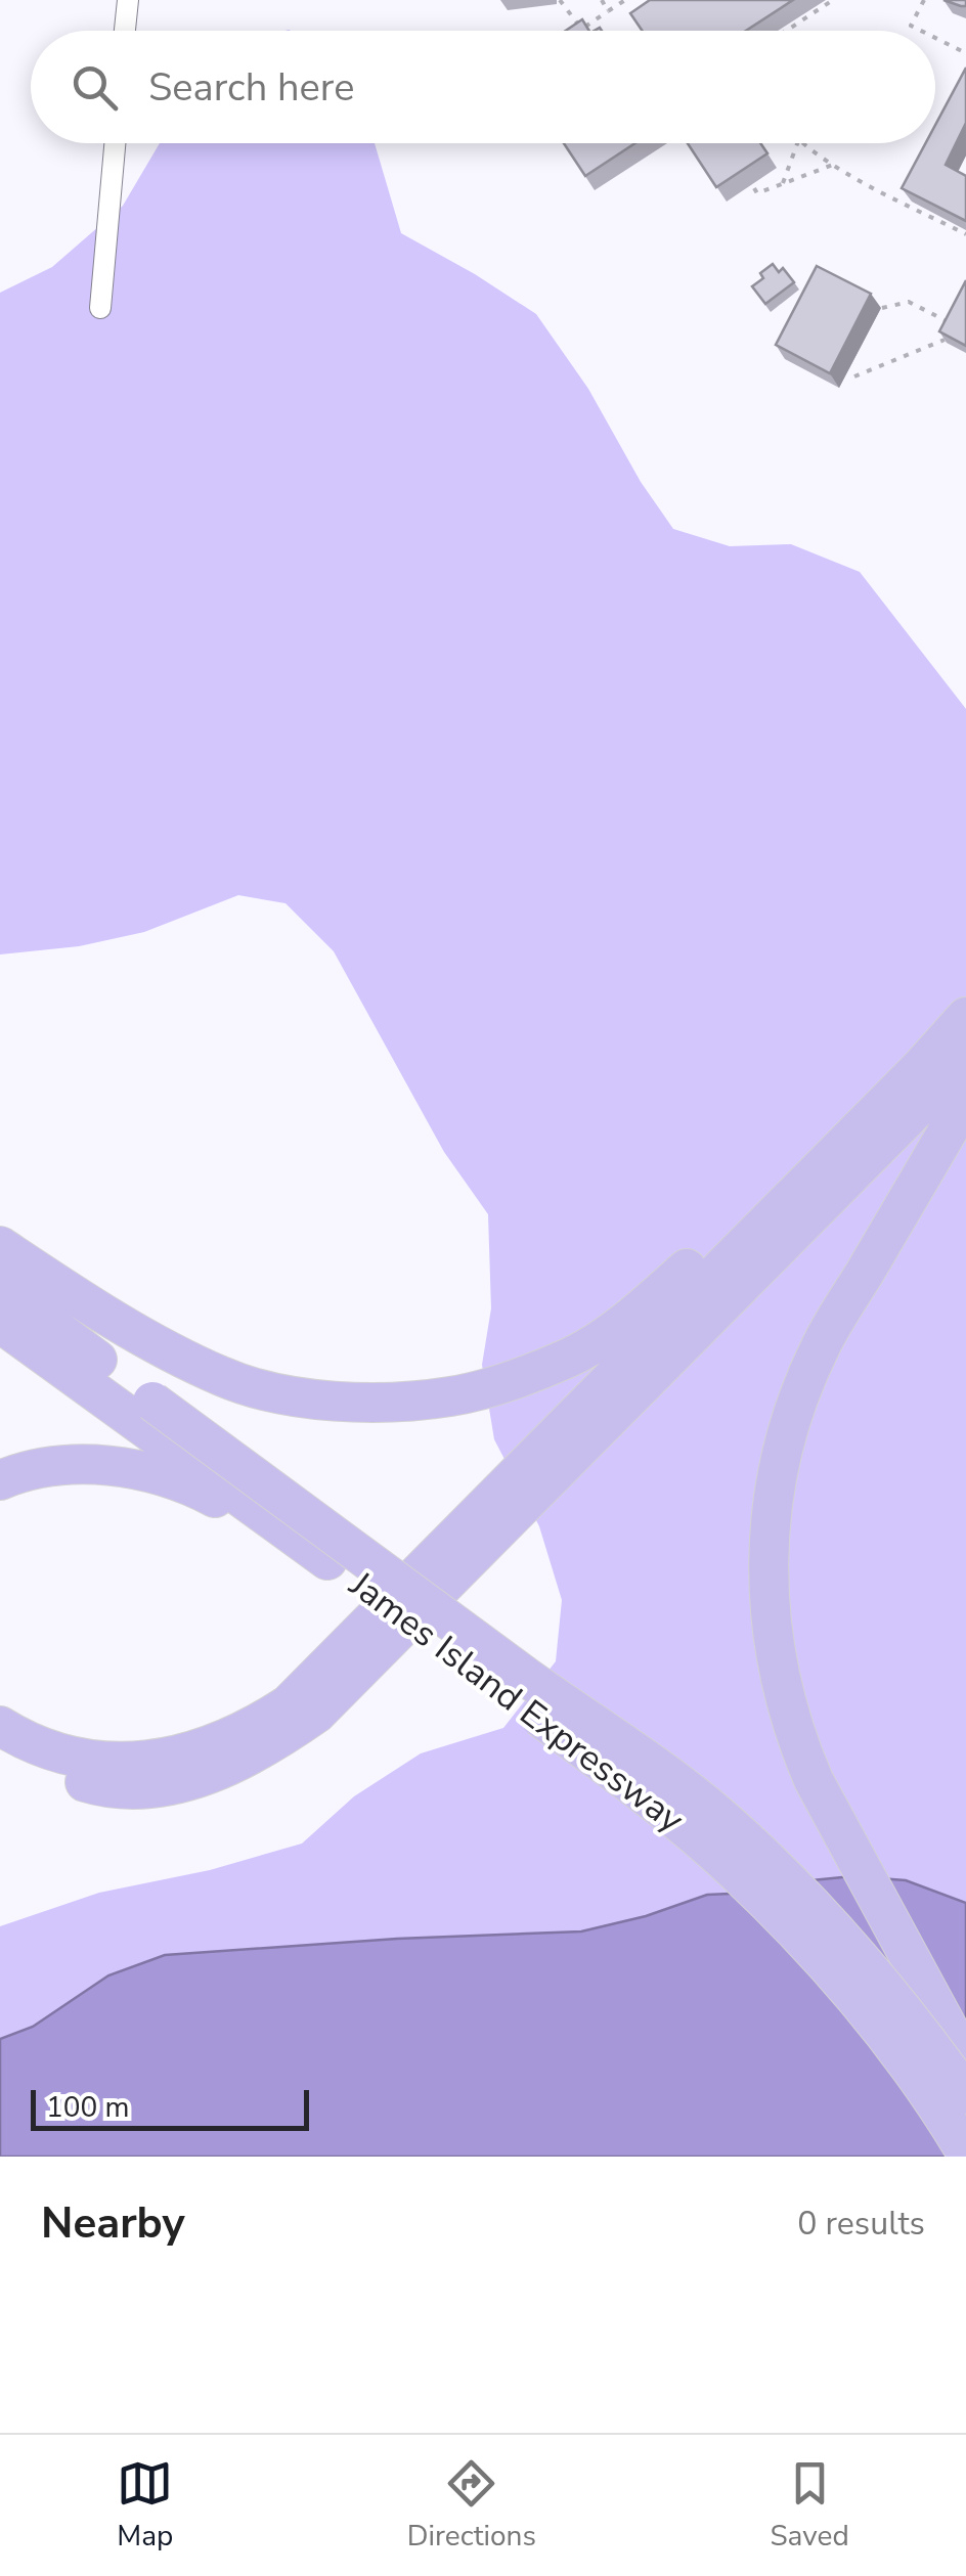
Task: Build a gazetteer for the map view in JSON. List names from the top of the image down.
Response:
{
  "streets": {
    "highway": ["James Island Expressway"]
  },
  "scale_bar": "100 m",
  "page": {
    "search": "Search here",
    "scale": "100 m",
    "heading": ["Nearby", "0 results"],
    "nav": ["Map", "Directions", "Saved"]
  }
}
